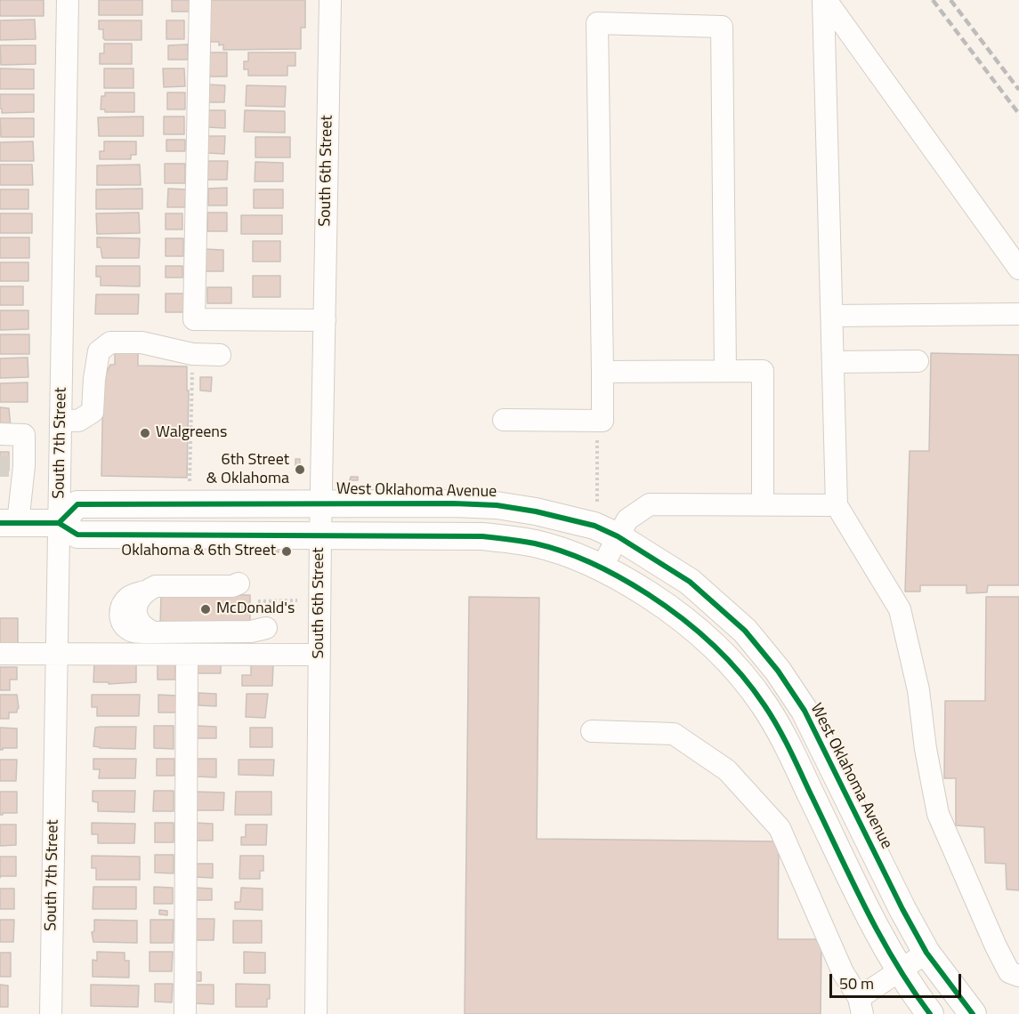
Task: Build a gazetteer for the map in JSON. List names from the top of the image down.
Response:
{
  "streets": {
    "main road": ["West Oklahoma Avenue"],
    "street": ["South 6th Street", "South 7th Street"]
  },
  "crossings": [
    ["South 6th Street", "West Oklahoma Avenue"],
    ["South 7th Street", "West Oklahoma Avenue"]
  ],
  "places": [
    "Walgreens",
    "6th Street & Oklahoma",
    "Oklahoma & 6th Street",
    "McDonald's"
  ],
  "scale_bar": "50 m"
}
